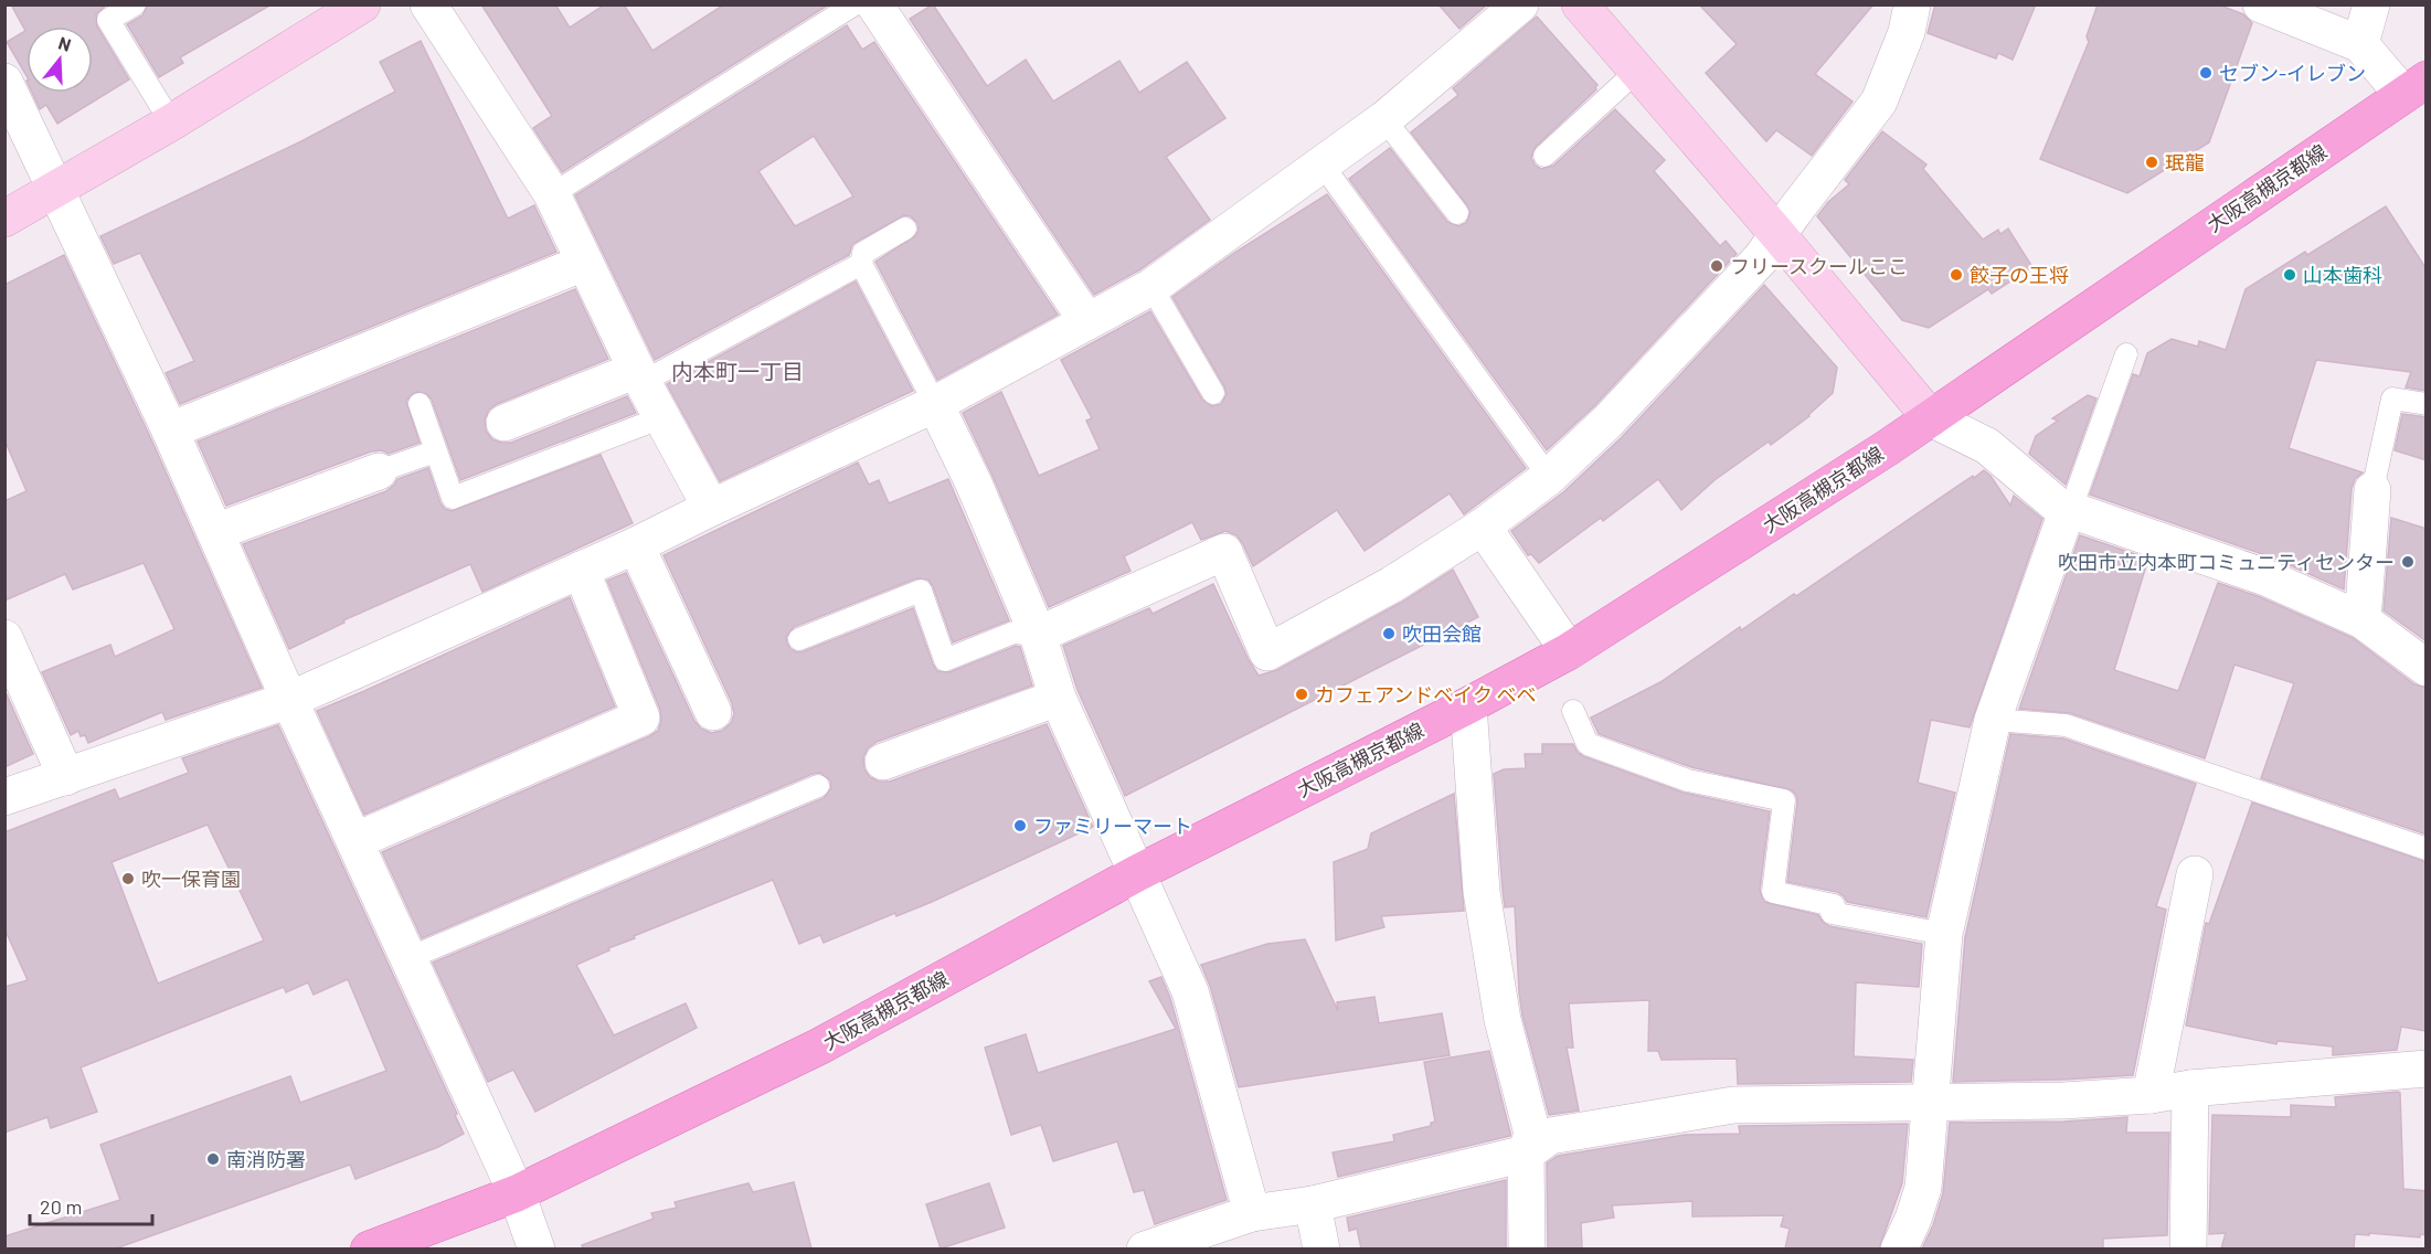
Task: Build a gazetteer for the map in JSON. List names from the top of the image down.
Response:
{
  "streets": {
    "main road": ["大阪高槻京都線"]
  },
  "districts": ["内本町一丁目"],
  "places": [
    "セブン-イレブン",
    "珉龍",
    "フリースクールここ",
    "餃子の王将",
    "山本歯科",
    "吹田市立内本町コミュニティセンター",
    "吹田会館",
    "カフェアンドベイク ベベ",
    "ファミリーマート",
    "吹一保育園",
    "南消防署"
  ],
  "scale_bar": "20 m",
  "north": "top"
}
